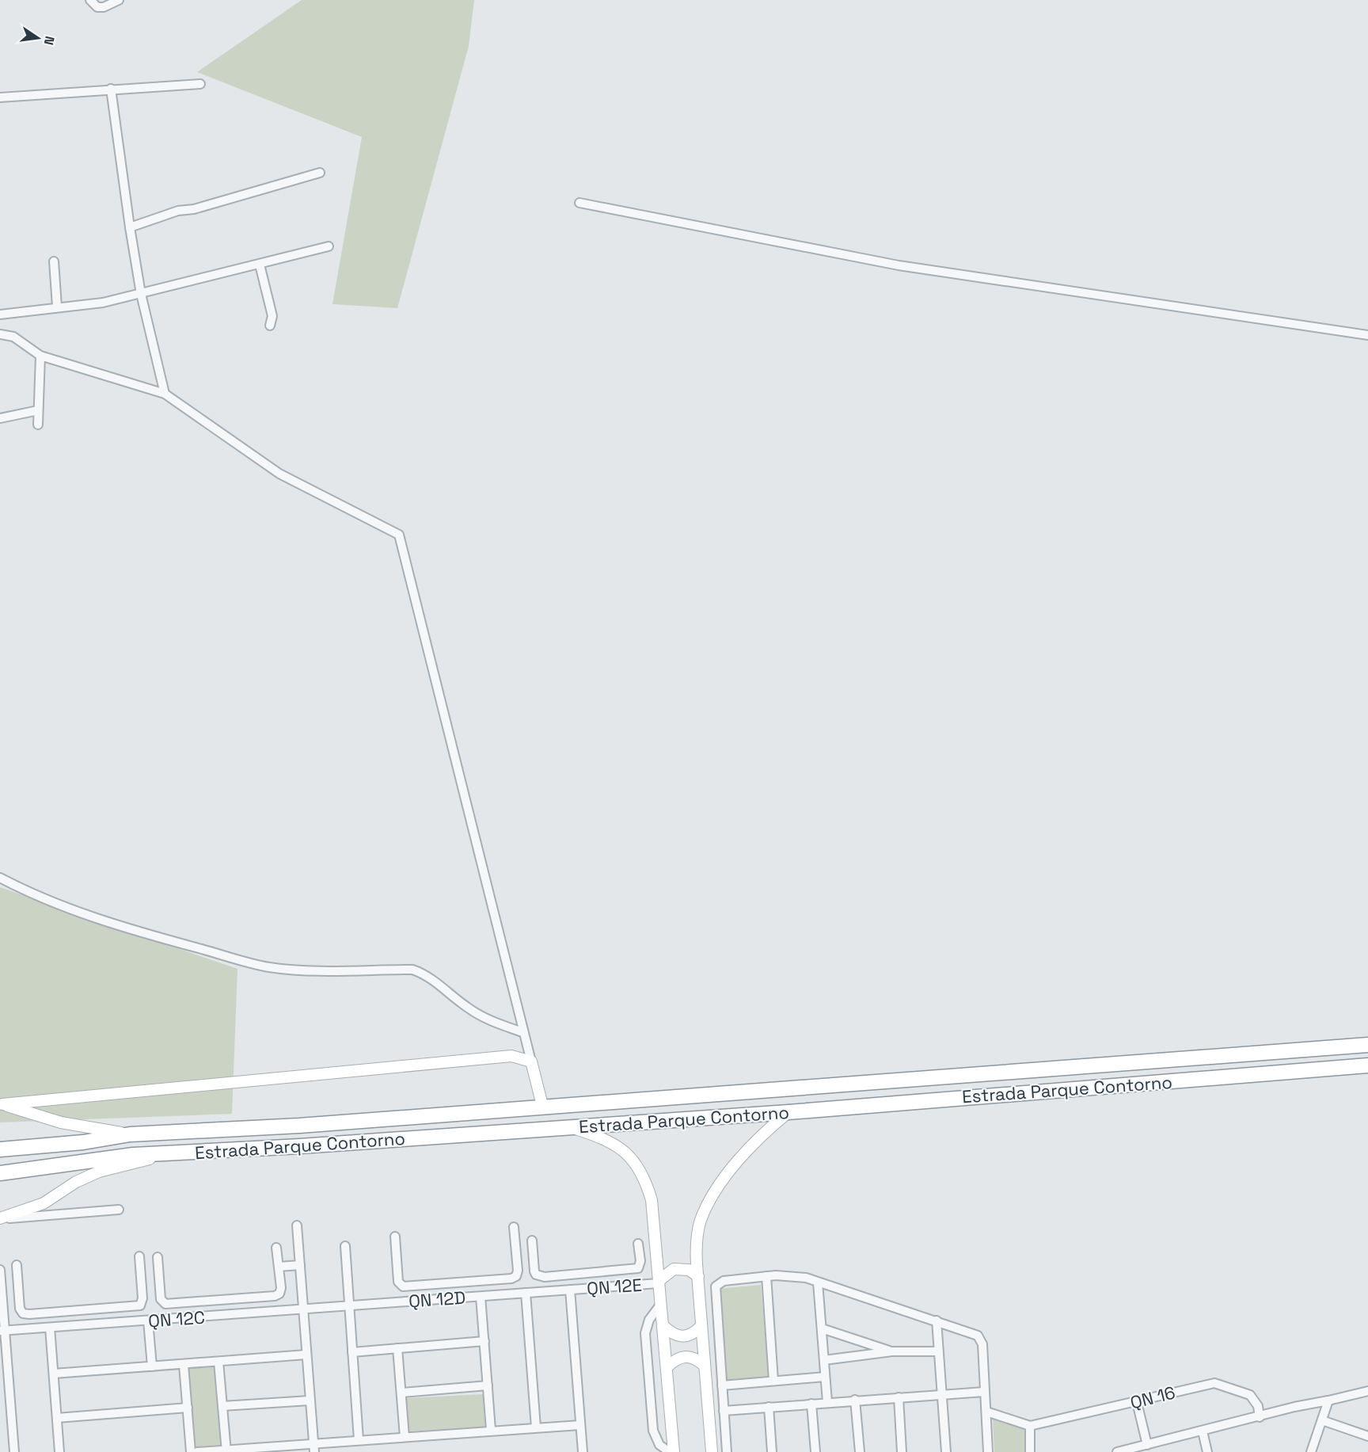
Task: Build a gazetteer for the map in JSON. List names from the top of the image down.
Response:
{
  "streets": {
    "highway": ["Estrada Parque Contorno"],
    "street": [
      "QN 12E",
      "QN 12D",
      "QN 12C",
      "QN 16"
    ]
  },
  "crossings": [
    ["QN 12E", "QN 12D"],
    ["QN 12D", "QN 12C"]
  ],
  "north": "right"
}
